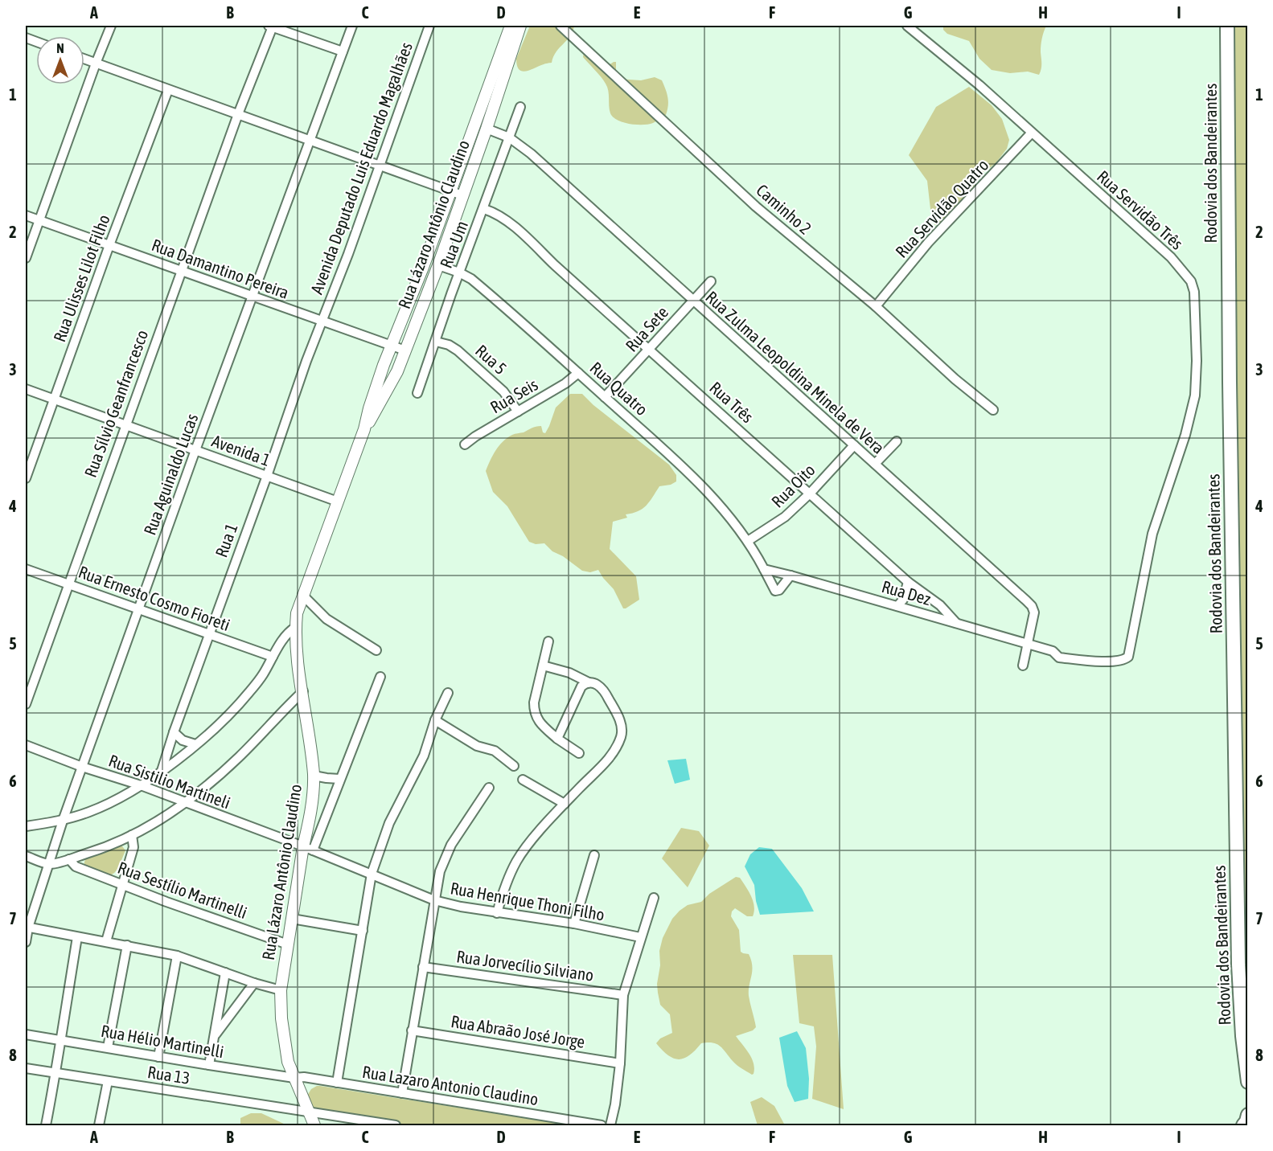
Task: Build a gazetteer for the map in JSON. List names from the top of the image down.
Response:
{
  "streets": {
    "highway": ["Rodovia dos Bandeirantes"],
    "main road": ["Rua Lázaro Antônio Claudino"],
    "street": [
      "Avenida Deputado Luis Eduardo Magalhães",
      "Rua Servidão Quatro",
      "Caminho 2",
      "Rua Servidão Três",
      "Rua Um",
      "Rua Damantino Pereira",
      "Rua Ulisses Lilot Filho",
      "Rua Sete",
      "Rua 5",
      "Rua Zulma Leopoldina Minela de Vera",
      "Rua Quatro",
      "Rua Seis",
      "Rua Três",
      "Rua Sílvio Geanfrancesco",
      "Avenida 1",
      "Rua Aguinaldo Lucas",
      "Rua Oito",
      "Rua 1",
      "Rua Dez",
      "Rua Ernesto Cosmo Fioreti",
      "Rua Sistilio Martineli",
      "Rua Sestílio Martinelli",
      "Rua Henrique Thoni Filho",
      "Rua Jorvecílio Silviano",
      "Rua Abraão José Jorge",
      "Rua Hélio Martinelli",
      "Rua 13",
      "Rua Lazaro Antonio Claudino"
    ]
  },
  "crossings": [
    ["Avenida Deputado Luis Eduardo Magalhães", "Rua Damantino Pereira"],
    ["Avenida Deputado Luis Eduardo Magalhães", "Rua 1"],
    ["Rua Servidão Quatro", "Caminho 2"],
    ["Rua Servidão Quatro", "Rua Servidão Três"],
    ["Rua Servidão Três", "Rua Dez"],
    ["Rua Lázaro Antônio Claudino", "Rua Damantino Pereira"],
    ["Rua Lázaro Antônio Claudino", "Rua Zulma Leopoldina Minela de Vera"],
    ["Rua Lázaro Antônio Claudino", "Rua Quatro"],
    ["Rua Lázaro Antônio Claudino", "Avenida 1"],
    ["Rua Lázaro Antônio Claudino", "Rua Sistilio Martineli"],
    ["Rua Lázaro Antônio Claudino", "Rua Sestílio Martinelli"],
    ["Rua Lázaro Antônio Claudino", "Rua Henrique Thoni Filho"],
    ["Rua Lázaro Antônio Claudino", "Rua Hélio Martinelli"],
    ["Rua Lázaro Antônio Claudino", "Rua 13"],
    ["Rua Lázaro Antônio Claudino", "Rua Lazaro Antonio Claudino"],
    ["Rua Um", "Rua 5"],
    ["Rua Um", "Rua Zulma Leopoldina Minela de Vera"],
    ["Rua Um", "Rua Quatro"],
    ["Rua Um", "Rua Três"],
    ["Rua Damantino Pereira", "Rua Ulisses Lilot Filho"],
    ["Rua Damantino Pereira", "Rua Sílvio Geanfrancesco"],
    ["Rua Damantino Pereira", "Rua Aguinaldo Lucas"],
    ["Rua Damantino Pereira", "Rua 1"],
    ["Rua Ulisses Lilot Filho", "Avenida 1"],
    ["Rua Sete", "Rua Zulma Leopoldina Minela de Vera"],
    ["Rua Sete", "Rua Quatro"],
    ["Rua Sete", "Rua Três"],
    ["Rua 5", "Rua Seis"],
    ["Rua Zulma Leopoldina Minela de Vera", "Rua Oito"],
    ["Rua Zulma Leopoldina Minela de Vera", "Rua Dez"],
    ["Rua Quatro", "Rua Seis"],
    ["Rua Quatro", "Rua Oito"],
    ["Rua Quatro", "Rua Dez"],
    ["Rua Três", "Rua Oito"],
    ["Rua Três", "Rua Dez"],
    ["Rua Sílvio Geanfrancesco", "Avenida 1"],
    ["Rua Sílvio Geanfrancesco", "Rua Ernesto Cosmo Fioreti"],
    ["Avenida 1", "Rua Aguinaldo Lucas"],
    ["Avenida 1", "Rua 1"],
    ["Rua Aguinaldo Lucas", "Rua Ernesto Cosmo Fioreti"],
    ["Rua Aguinaldo Lucas", "Rua Sistilio Martineli"],
    ["Rua 1", "Rua Ernesto Cosmo Fioreti"],
    ["Rua Sistilio Martineli", "Rua Henrique Thoni Filho"],
    ["Rua Hélio Martinelli", "Rua Lazaro Antonio Claudino"]
  ],
  "north": "top",
  "grid": {
    "columns": [
      "A",
      "B",
      "C",
      "D",
      "E",
      "F",
      "G",
      "H",
      "I"
    ],
    "rows": [
      "1",
      "2",
      "3",
      "4",
      "5",
      "6",
      "7",
      "8"
    ]
  }
}
